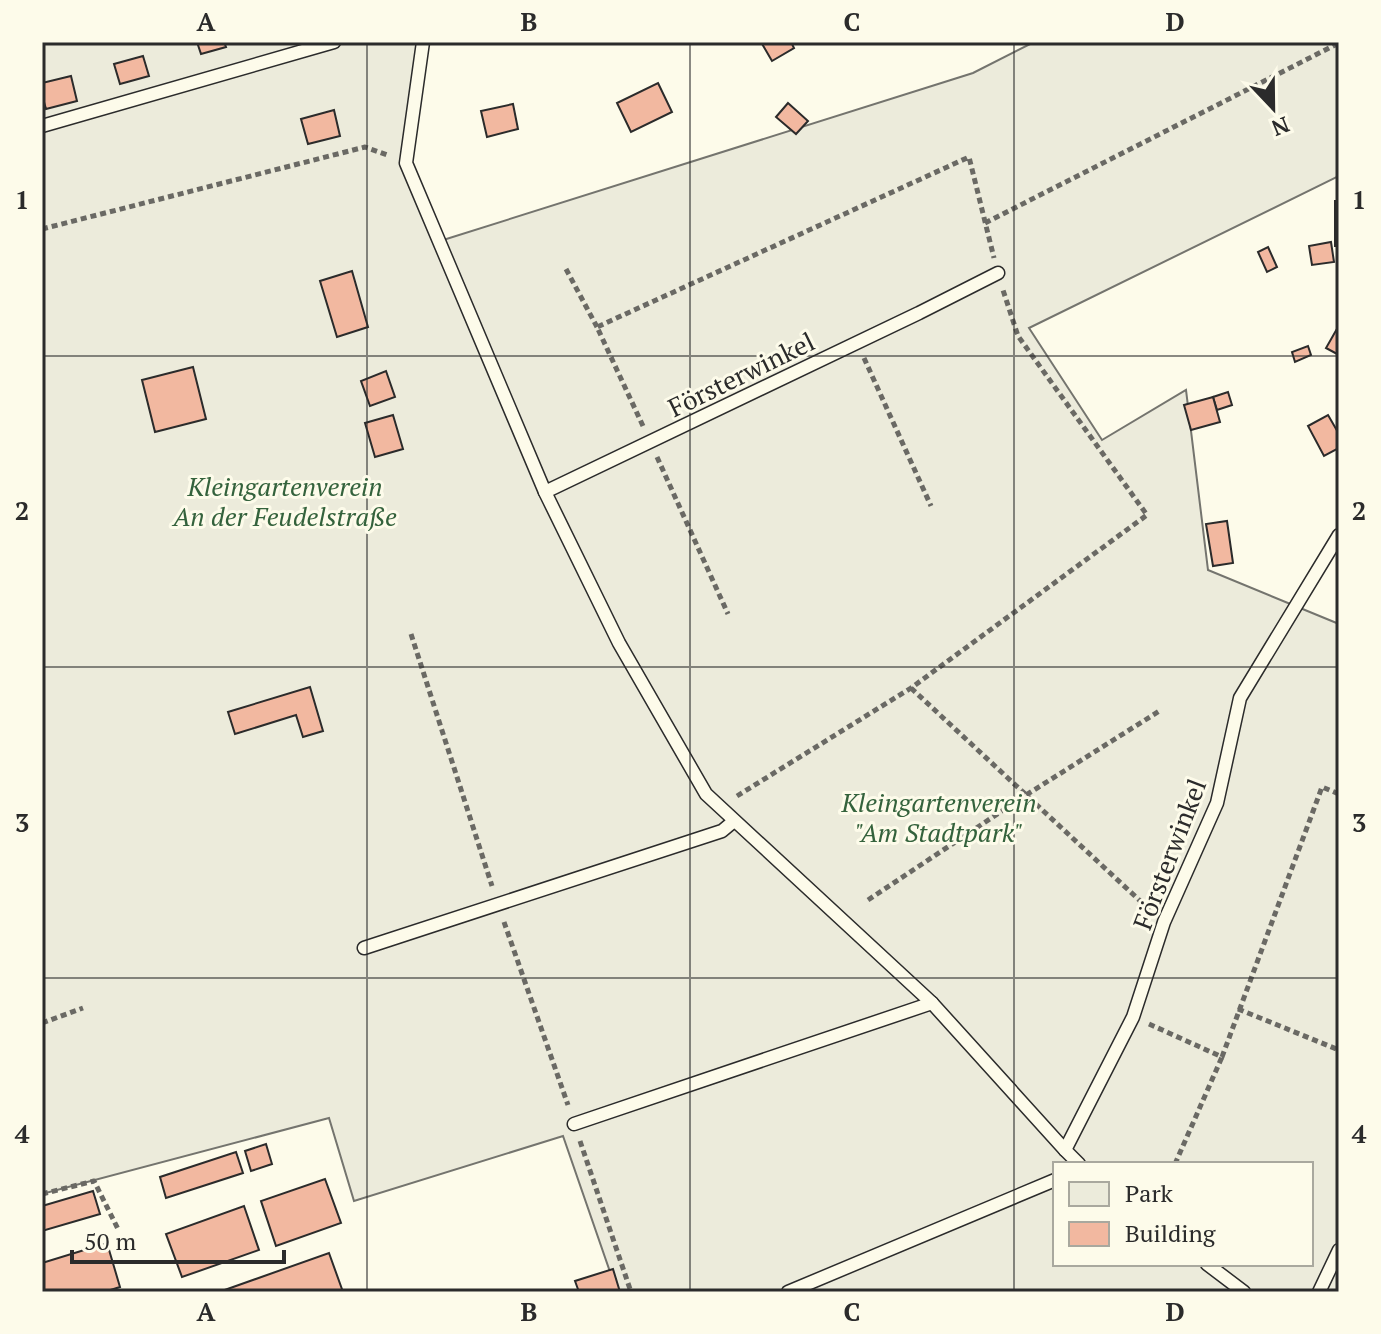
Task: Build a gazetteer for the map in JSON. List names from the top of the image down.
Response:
{
  "streets": {
    "lane": ["Försterwinkel"]
  },
  "parks": ["Kleingartenverein An der Feudelstraße", "Kleingartenverein \"Am Stadtpark\""],
  "legend": ["Park", "Building"],
  "scale_bar": "50 m",
  "north": "bottom",
  "grid": {
    "columns": [
      "A",
      "B",
      "C",
      "D"
    ],
    "rows": [
      "1",
      "2",
      "3",
      "4"
    ]
  }
}
